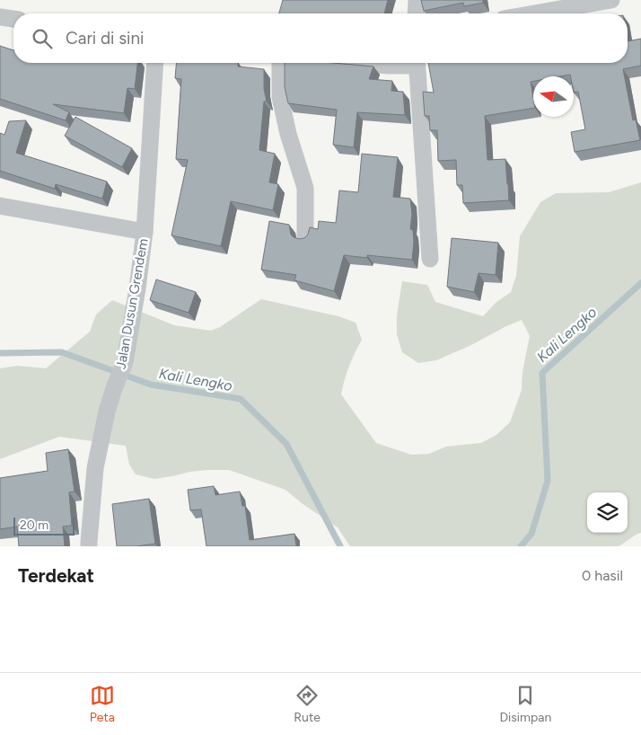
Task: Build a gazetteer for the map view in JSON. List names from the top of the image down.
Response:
{
  "streets": {
    "street": ["Jalan Dusun Grendem"]
  },
  "water": ["Kali Lengko"],
  "scale_bar": "20 m",
  "north": "left",
  "page": {
    "search": "Cari di sini",
    "scale": "20 m",
    "heading": ["Terdekat", "0 hasil"],
    "nav": ["Peta", "Rute", "Disimpan"]
  }
}
